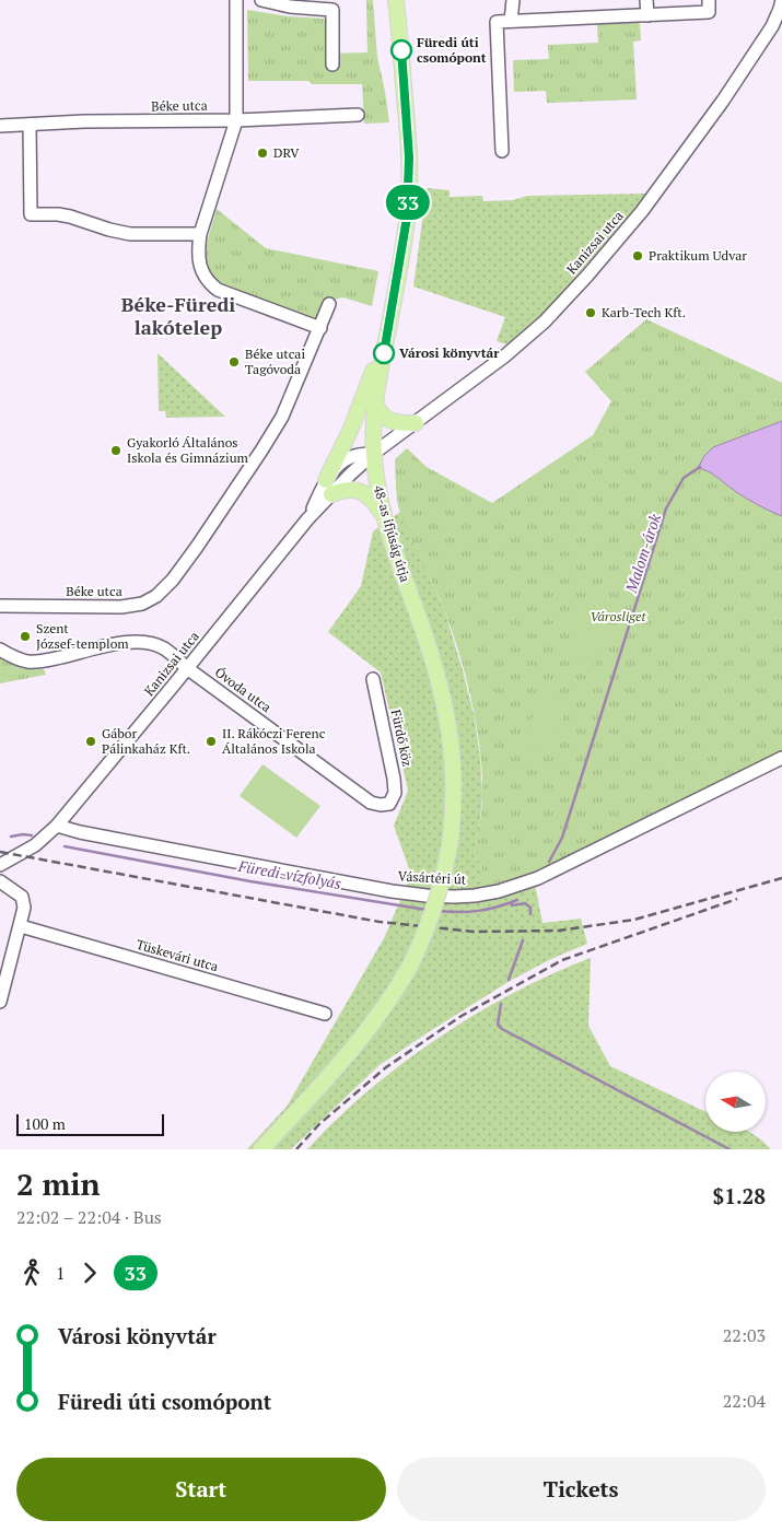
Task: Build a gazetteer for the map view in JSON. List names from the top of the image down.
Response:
{
  "streets": {
    "main road": ["48-as ifjúság útja"],
    "street": [
      "Béke utca",
      "Kanizsai utca",
      "Óvoda utca",
      "Fürdő köz",
      "Vásártéri út",
      "Tüskevári utca"
    ]
  },
  "crossings": [
    ["Kanizsai utca", "48-as ifjúság útja"],
    ["Kanizsai utca", "Óvoda utca"],
    ["Kanizsai utca", "Vásártéri út"],
    ["Óvoda utca", "Fürdő köz"]
  ],
  "districts": ["Béke-Füredi lakótelep"],
  "water": ["Malom-árok", "Füredi-vízfolyás"],
  "parks": ["Városliget"],
  "places": [
    "Füredi úti csomópont",
    "DRV",
    "Praktikum Udvar",
    "Karb-Tech Kft.",
    "Városi könyvtár",
    "Béke utcai Tagóvoda",
    "Gyakorló Általános Iskola és Gimnázium",
    "Szent József-templom",
    "Gábor Pálinkaház Kft.",
    "II. Rákóczi Ferenc Általános Iskola"
  ],
  "lines": ["bus line 33"],
  "scale_bar": "100 m",
  "north": "left",
  "page": {
    "on_map": "33",
    "scale": "100 m",
    "heading": ["2 min", "22:02 – 22:04 · Bus", "$1.28"],
    "legs": ["1", "33"],
    "list": [
      {
        "name": "Városi könyvtár",
        "value": "22:03"
      },
      {
        "name": "Füredi úti csomópont",
        "value": "22:04"
      }
    ],
    "buttons": ["Start", "Tickets"]
  }
}
